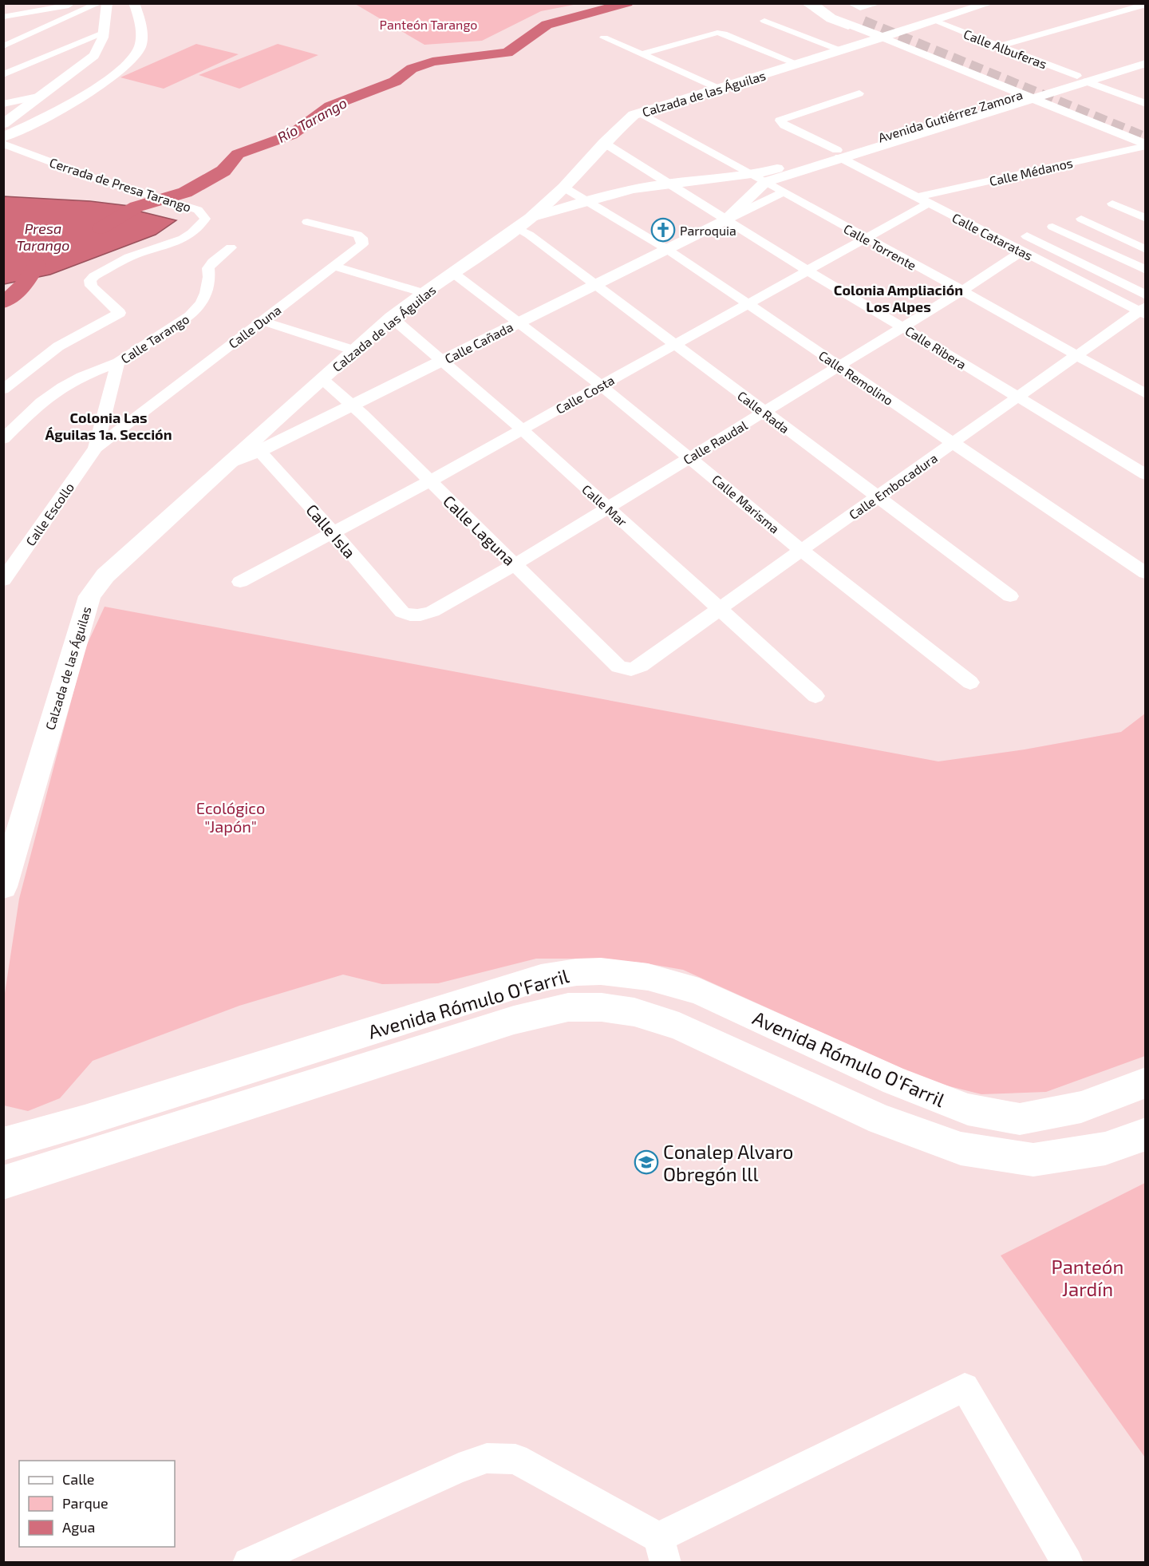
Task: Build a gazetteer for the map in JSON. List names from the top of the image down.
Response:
{
  "streets": {
    "main road": ["Calzada de las Águilas", "Avenida Rómulo O'Farril"],
    "street": [
      "Calle Albuferas",
      "Avenida Gutiérrez Zamora",
      "Calle Médanos",
      "Cerrada de Presa Tarango",
      "Calle Cataratas",
      "Calle Torrente",
      "Calle Duna",
      "Calle Tarango",
      "Calle Cañada",
      "Calle Ribera",
      "Calle Remolino",
      "Calle Costa",
      "Calle Rada",
      "Calle Raudal",
      "Calle Embocadura",
      "Calle Marisma",
      "Calle Mar",
      "Calle Escollo",
      "Calle Laguna",
      "Calle Isla"
    ]
  },
  "crossings": [
    ["Calle Albuferas", "Calzada de las Águilas"],
    ["Calle Albuferas", "Avenida Gutiérrez Zamora"],
    ["Calzada de las Águilas", "Calle Torrente"],
    ["Calzada de las Águilas", "Calle Cañada"],
    ["Calzada de las Águilas", "Calle Ribera"],
    ["Calzada de las Águilas", "Calle Remolino"],
    ["Calzada de las Águilas", "Calle Rada"],
    ["Calzada de las Águilas", "Calle Marisma"],
    ["Calzada de las Águilas", "Calle Mar"],
    ["Calzada de las Águilas", "Calle Laguna"],
    ["Avenida Gutiérrez Zamora", "Calle Cataratas"],
    ["Avenida Gutiérrez Zamora", "Calle Torrente"],
    ["Avenida Gutiérrez Zamora", "Calle Cañada"],
    ["Calle Médanos", "Calle Cataratas"],
    ["Calle Médanos", "Calle Costa"],
    ["Calle Cataratas", "Calle Costa"],
    ["Calle Cataratas", "Calle Raudal"],
    ["Calle Cataratas", "Calle Embocadura"],
    ["Calle Torrente", "Calle Cañada"],
    ["Calle Torrente", "Calle Costa"],
    ["Calle Torrente", "Calle Raudal"],
    ["Calle Torrente", "Calle Embocadura"],
    ["Calle Duna", "Calle Escollo"],
    ["Calle Cañada", "Calle Ribera"],
    ["Calle Cañada", "Calle Remolino"],
    ["Calle Cañada", "Calle Rada"],
    ["Calle Cañada", "Calle Marisma"],
    ["Calle Cañada", "Calle Mar"],
    ["Calle Cañada", "Calle Laguna"],
    ["Calle Cañada", "Calle Isla"],
    ["Calle Ribera", "Calle Costa"],
    ["Calle Ribera", "Calle Raudal"],
    ["Calle Ribera", "Calle Embocadura"],
    ["Calle Remolino", "Calle Costa"],
    ["Calle Remolino", "Calle Raudal"],
    ["Calle Remolino", "Calle Embocadura"],
    ["Calle Costa", "Calle Rada"],
    ["Calle Costa", "Calle Marisma"],
    ["Calle Costa", "Calle Mar"],
    ["Calle Costa", "Calle Laguna"],
    ["Calle Costa", "Calle Isla"],
    ["Calle Rada", "Calle Raudal"],
    ["Calle Rada", "Calle Embocadura"],
    ["Calle Raudal", "Calle Marisma"],
    ["Calle Raudal", "Calle Mar"],
    ["Calle Raudal", "Calle Laguna"],
    ["Calle Raudal", "Calle Isla"],
    ["Calle Embocadura", "Calle Marisma"],
    ["Calle Embocadura", "Calle Mar"],
    ["Calle Embocadura", "Calle Laguna"]
  ],
  "districts": ["Colonia Ampliación Los Alpes", "Colonia Las Águilas 1a. Sección"],
  "water": ["Río Tarango", "Presa Tarango"],
  "parks": ["Panteón Tarango", "Ecológico \"Japón\"", "Panteón Jardín"],
  "places": {
    "church": ["Parroquia"],
    "school or university": ["Conalep Alvaro Obregón lll"]
  },
  "legend": ["Calle", "Parque", "Agua"]
}
